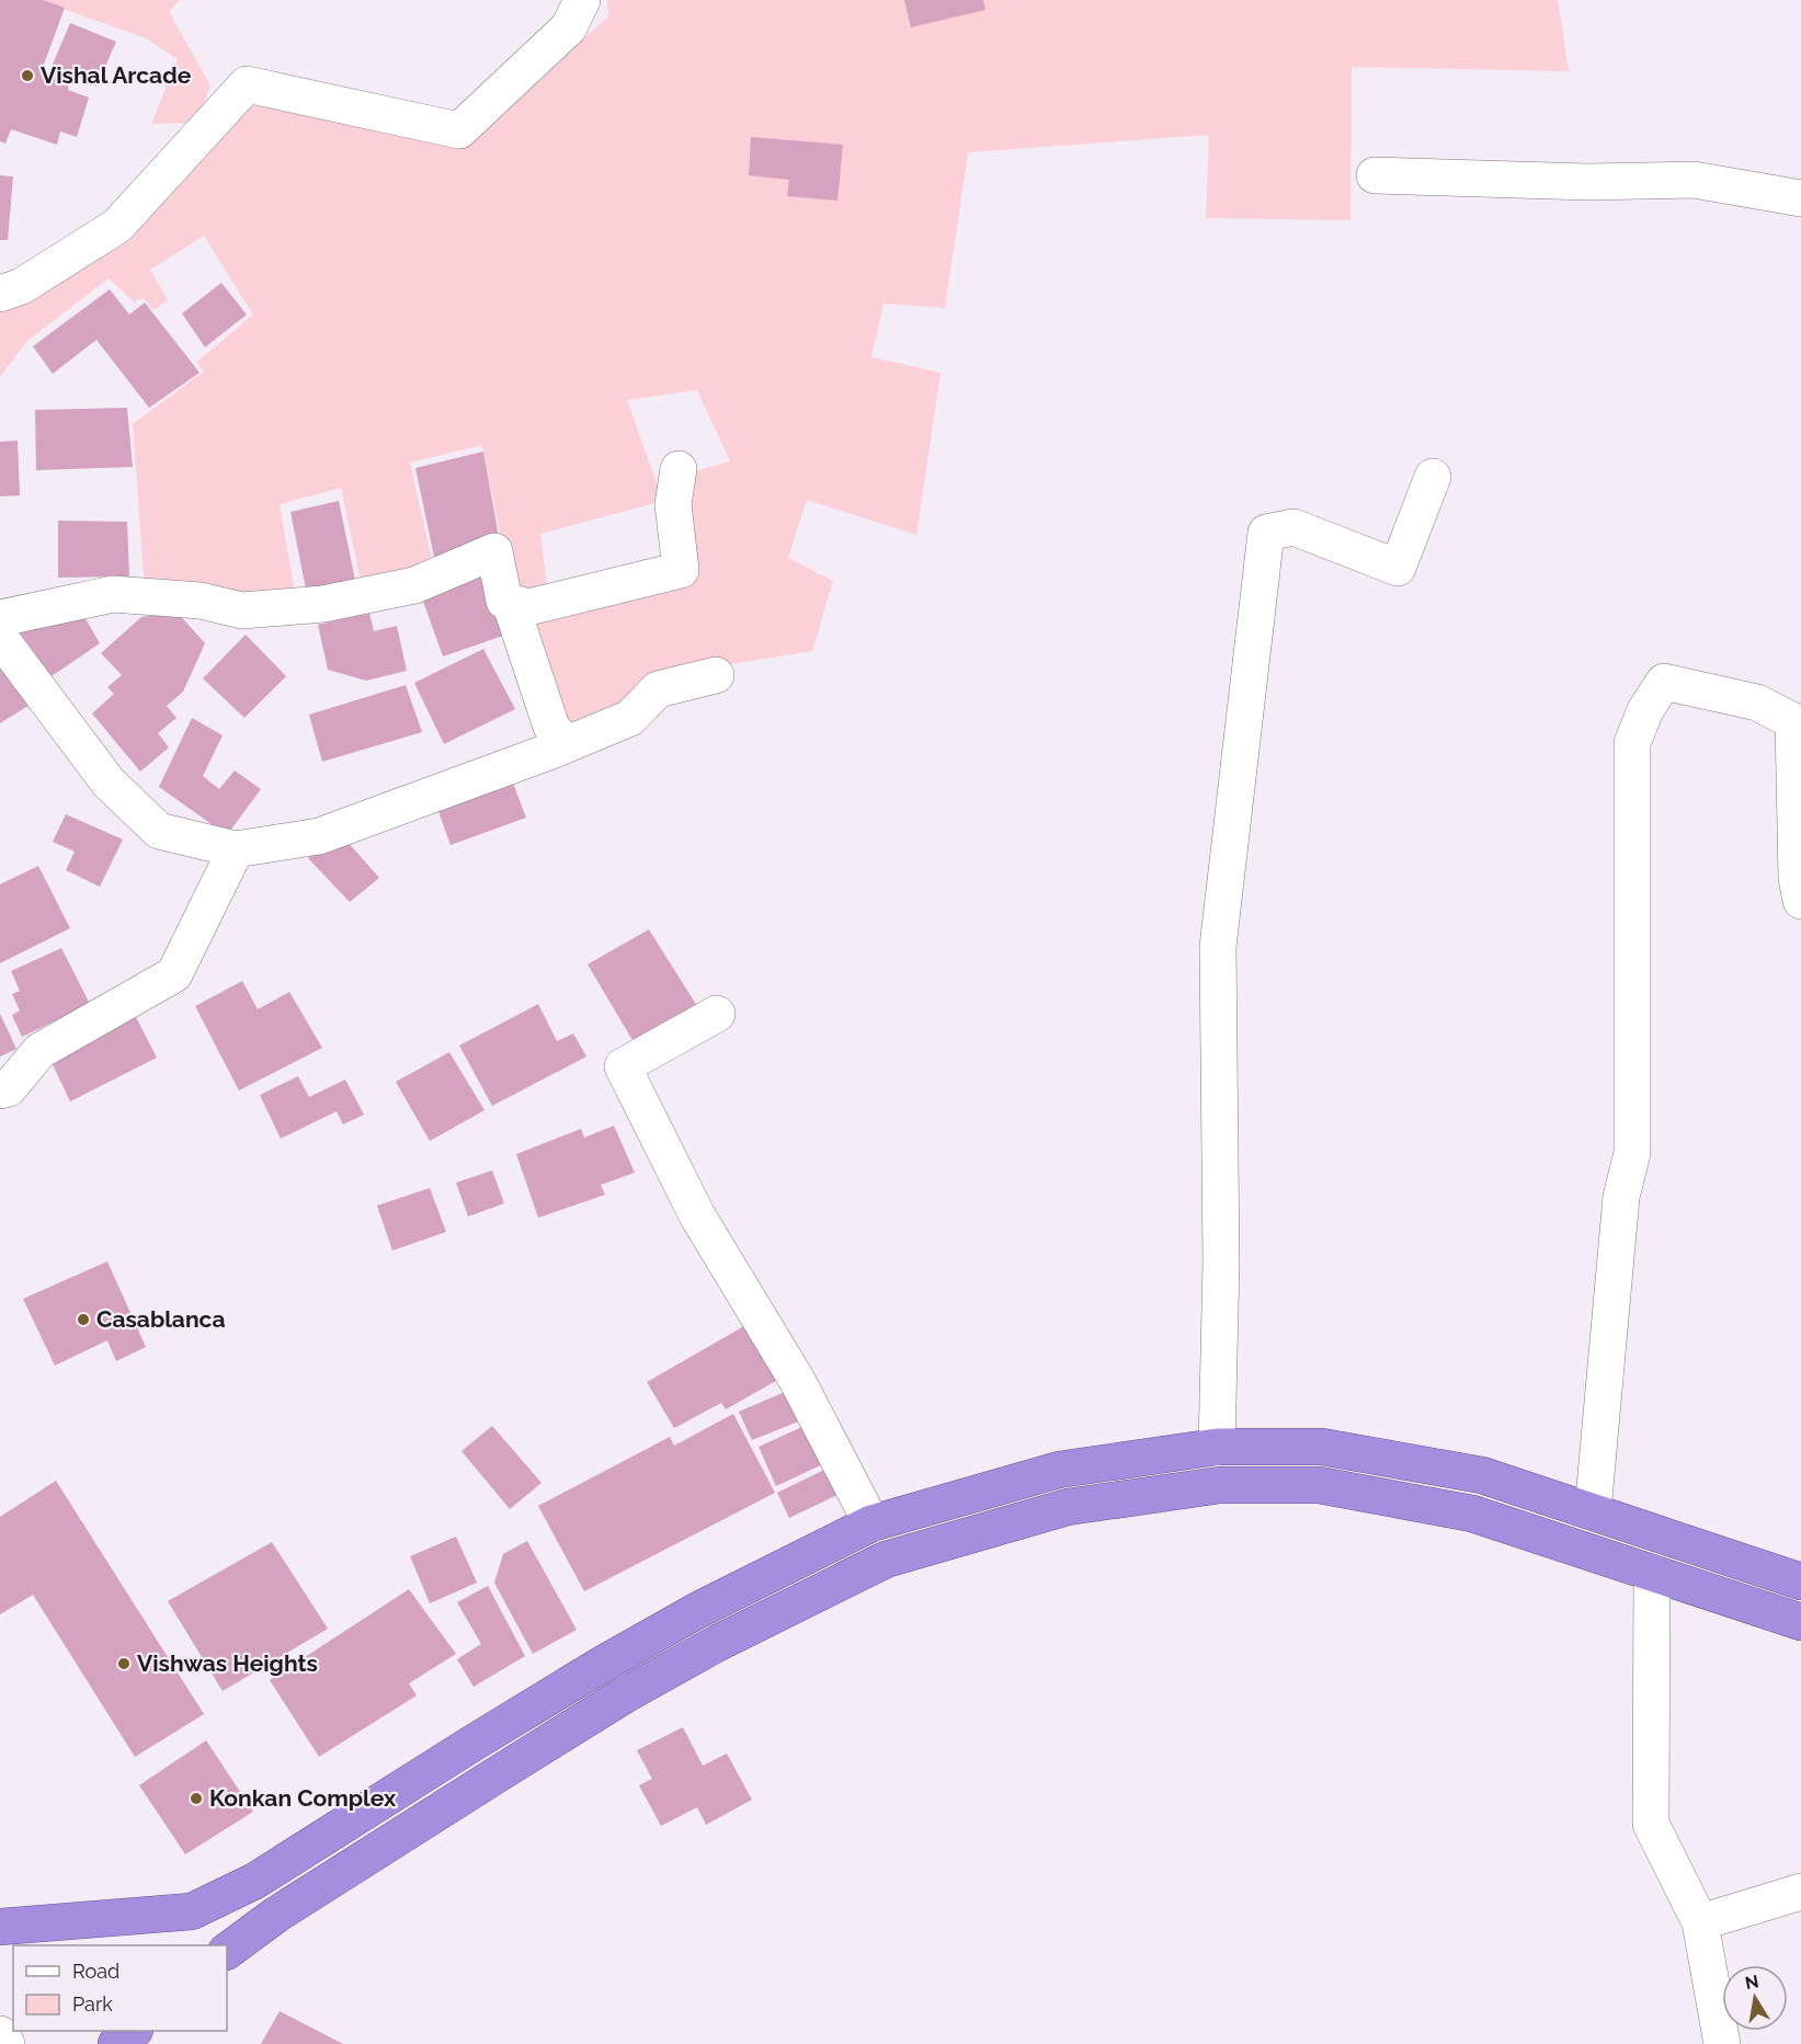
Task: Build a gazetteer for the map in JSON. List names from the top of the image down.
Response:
{
  "places": [
    "Vishal Arcade",
    "Casablanca",
    "Vishwas Heights",
    "Konkan Complex"
  ],
  "legend": ["Road", "Park"],
  "north": "top"
}
